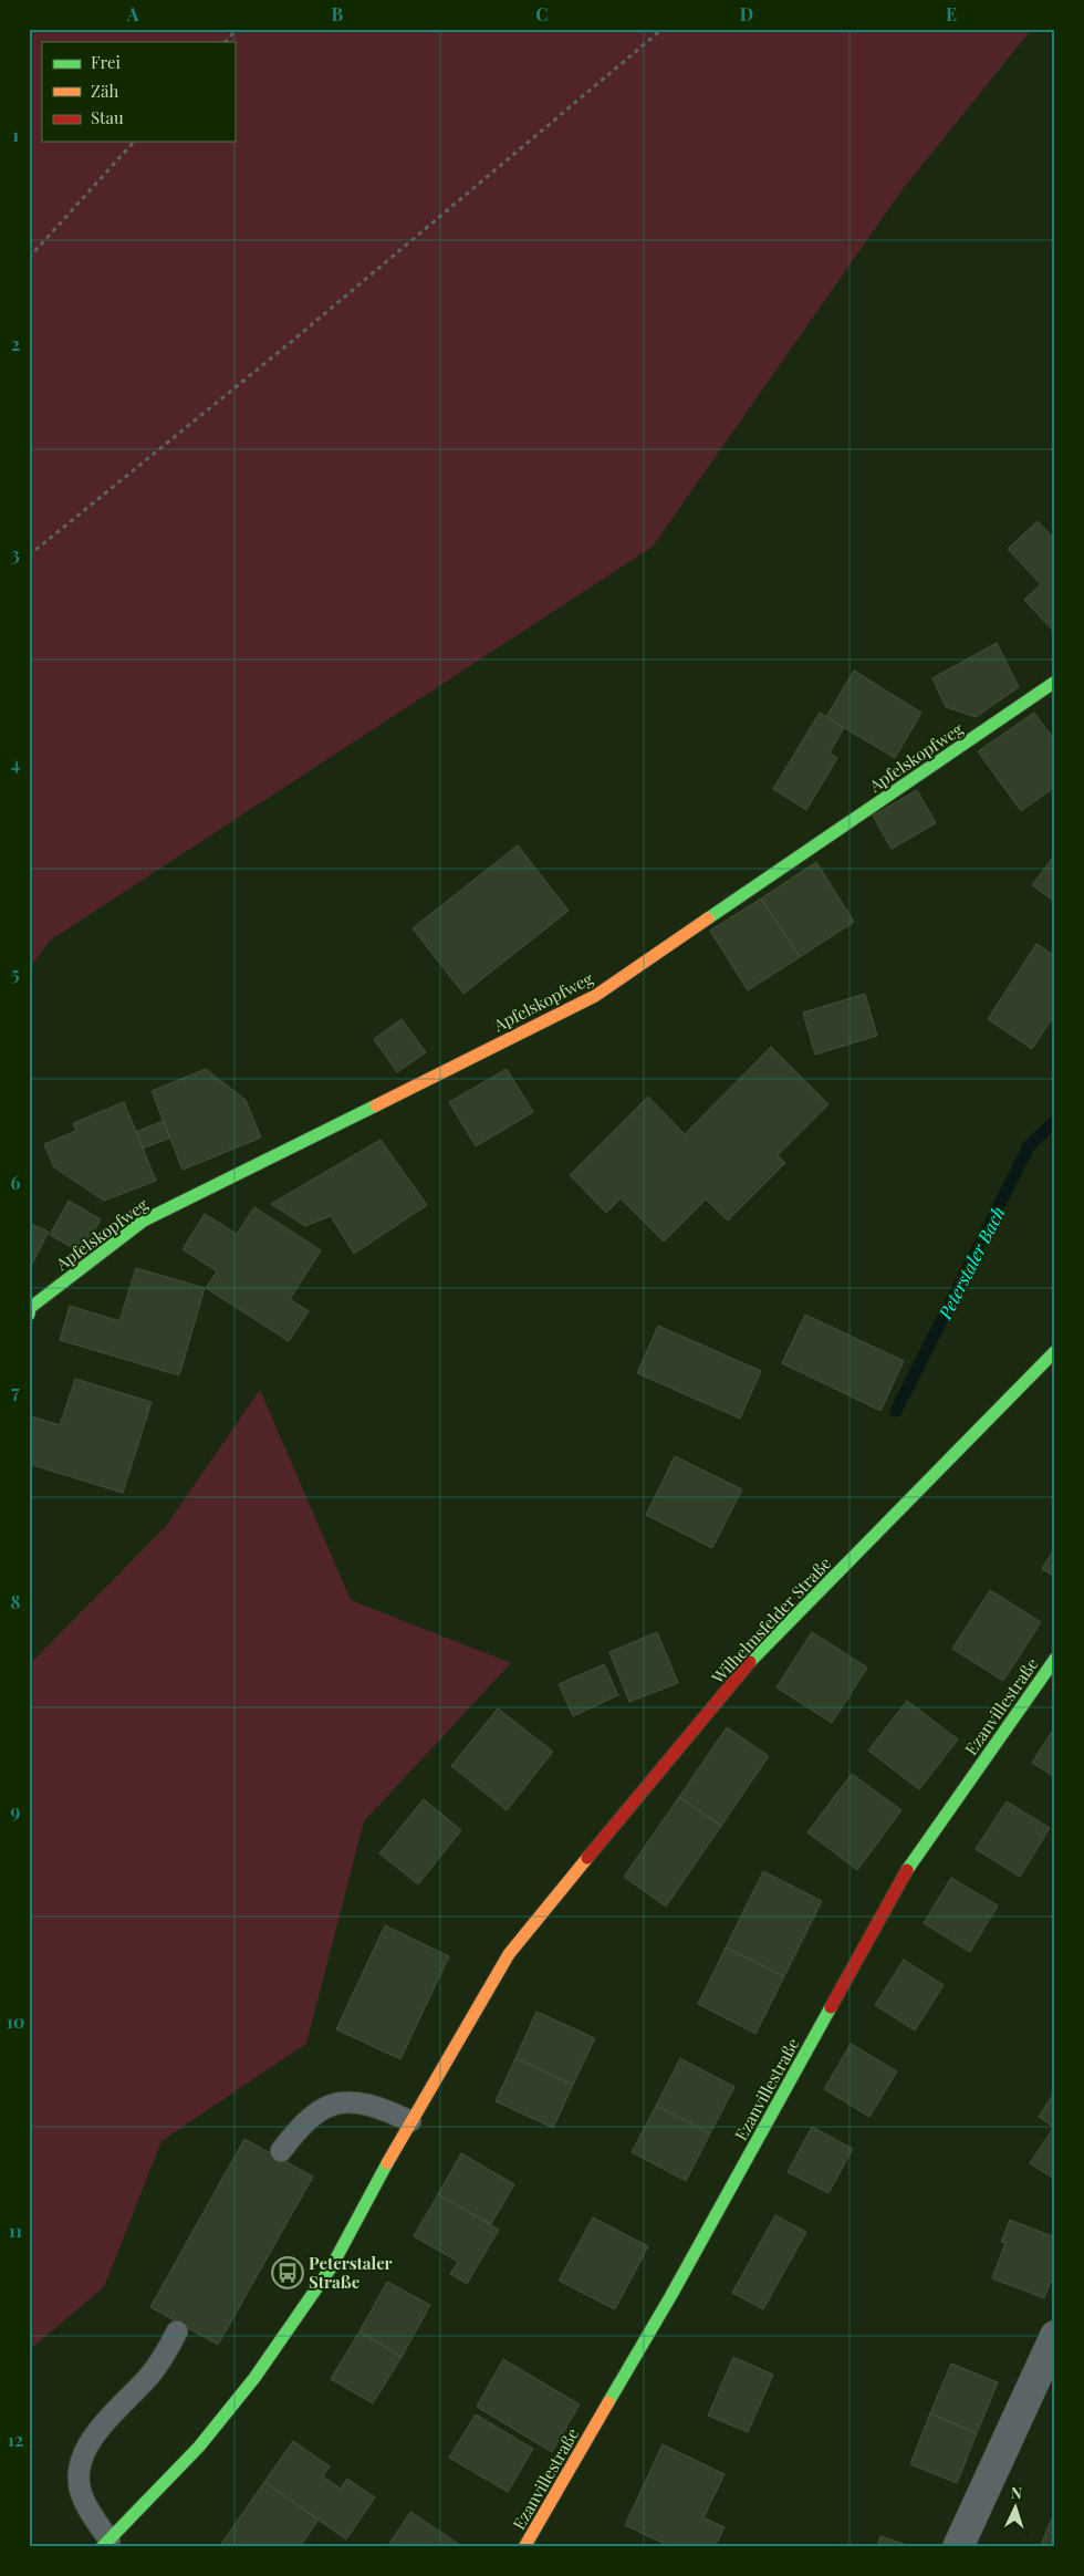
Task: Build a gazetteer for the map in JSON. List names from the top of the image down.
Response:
{
  "streets": {
    "street": ["Apfelskopfweg", "Wilhelmsfelder Straße", "Ezanvillestraße"]
  },
  "water": ["Peterstaler Bach"],
  "places": {
    "bus stop": ["Peterstaler Straße"]
  },
  "legend": ["Frei", "Zäh", "Stau"],
  "north": "top",
  "grid": {
    "columns": [
      "A",
      "B",
      "C",
      "D",
      "E"
    ],
    "rows": [
      "1",
      "2",
      "3",
      "4",
      "5",
      "6",
      "7",
      "8",
      "9",
      "10",
      "11",
      "12"
    ]
  }
}
